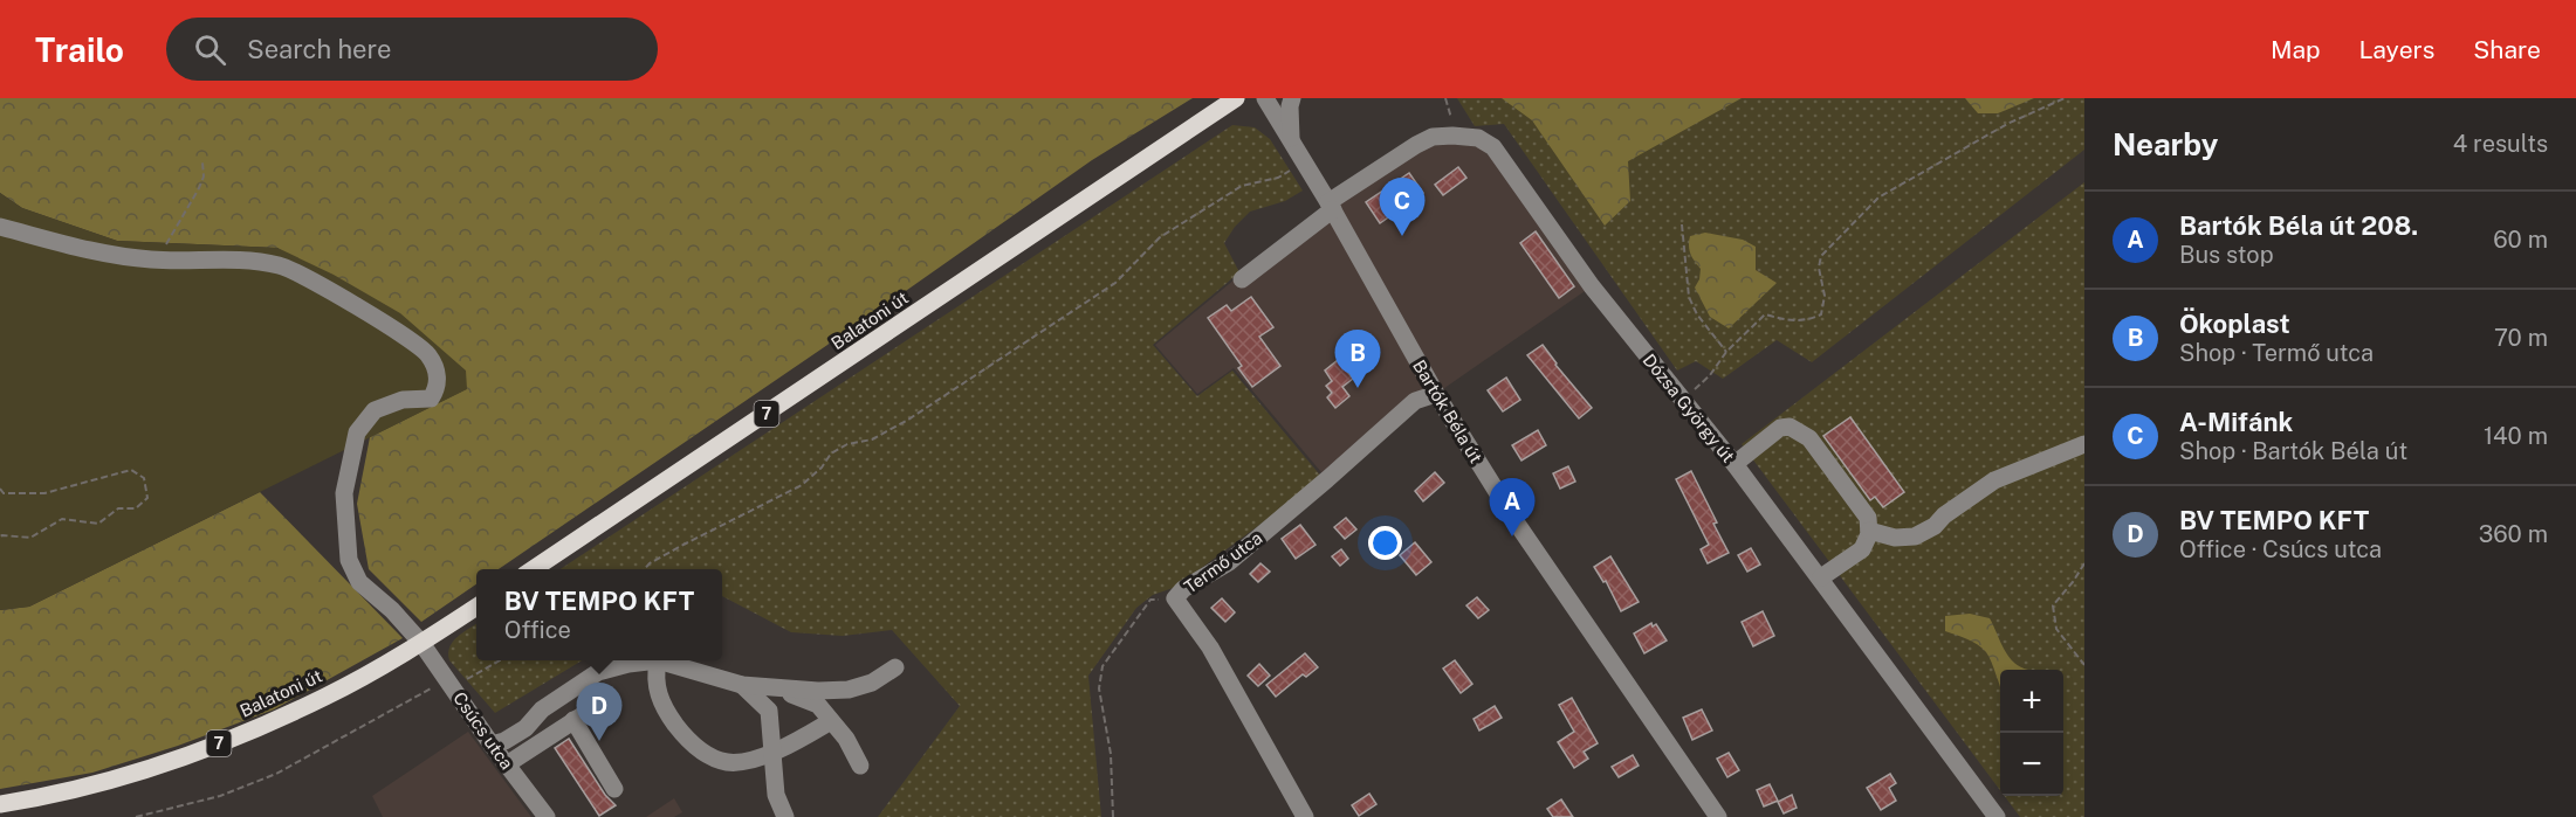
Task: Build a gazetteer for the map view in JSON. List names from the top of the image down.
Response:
{
  "streets": {
    "main road": ["Balatoni út", "7"],
    "street": [
      "Dózsa György út",
      "Bartók Béla út",
      "Termő utca",
      "Csúcs utca"
    ]
  },
  "crossings": [
    ["Balatoni út", "Csúcs utca"],
    ["Dózsa György út", "Bartók Béla út"],
    ["Bartók Béla út", "Termő utca"]
  ],
  "page": {
    "header": "Trailo",
    "search": "Search here",
    "nav": ["Map", "Layers", "Share"],
    "heading": ["Nearby", "4 results"],
    "pins": [
      "C",
      "B",
      "A",
      "D"
    ],
    "list": [
      {
        "mark": "A",
        "name": "Bartók Béla út 208.",
        "note": "Bus stop",
        "value": "60 m"
      },
      {
        "mark": "B",
        "name": "Ökoplast",
        "note": "Shop · Termő utca",
        "value": "70 m"
      },
      {
        "mark": "C",
        "name": "A-Mifánk",
        "note": "Shop · Bartók Béla út",
        "value": "140 m"
      },
      {
        "mark": "D",
        "name": "BV TEMPO KFT",
        "note": "Office · Csúcs utca",
        "value": "360 m"
      }
    ],
    "popup": ["BV TEMPO KFT", "Office"],
    "map_buttons": ["+", "−"]
  }
}
